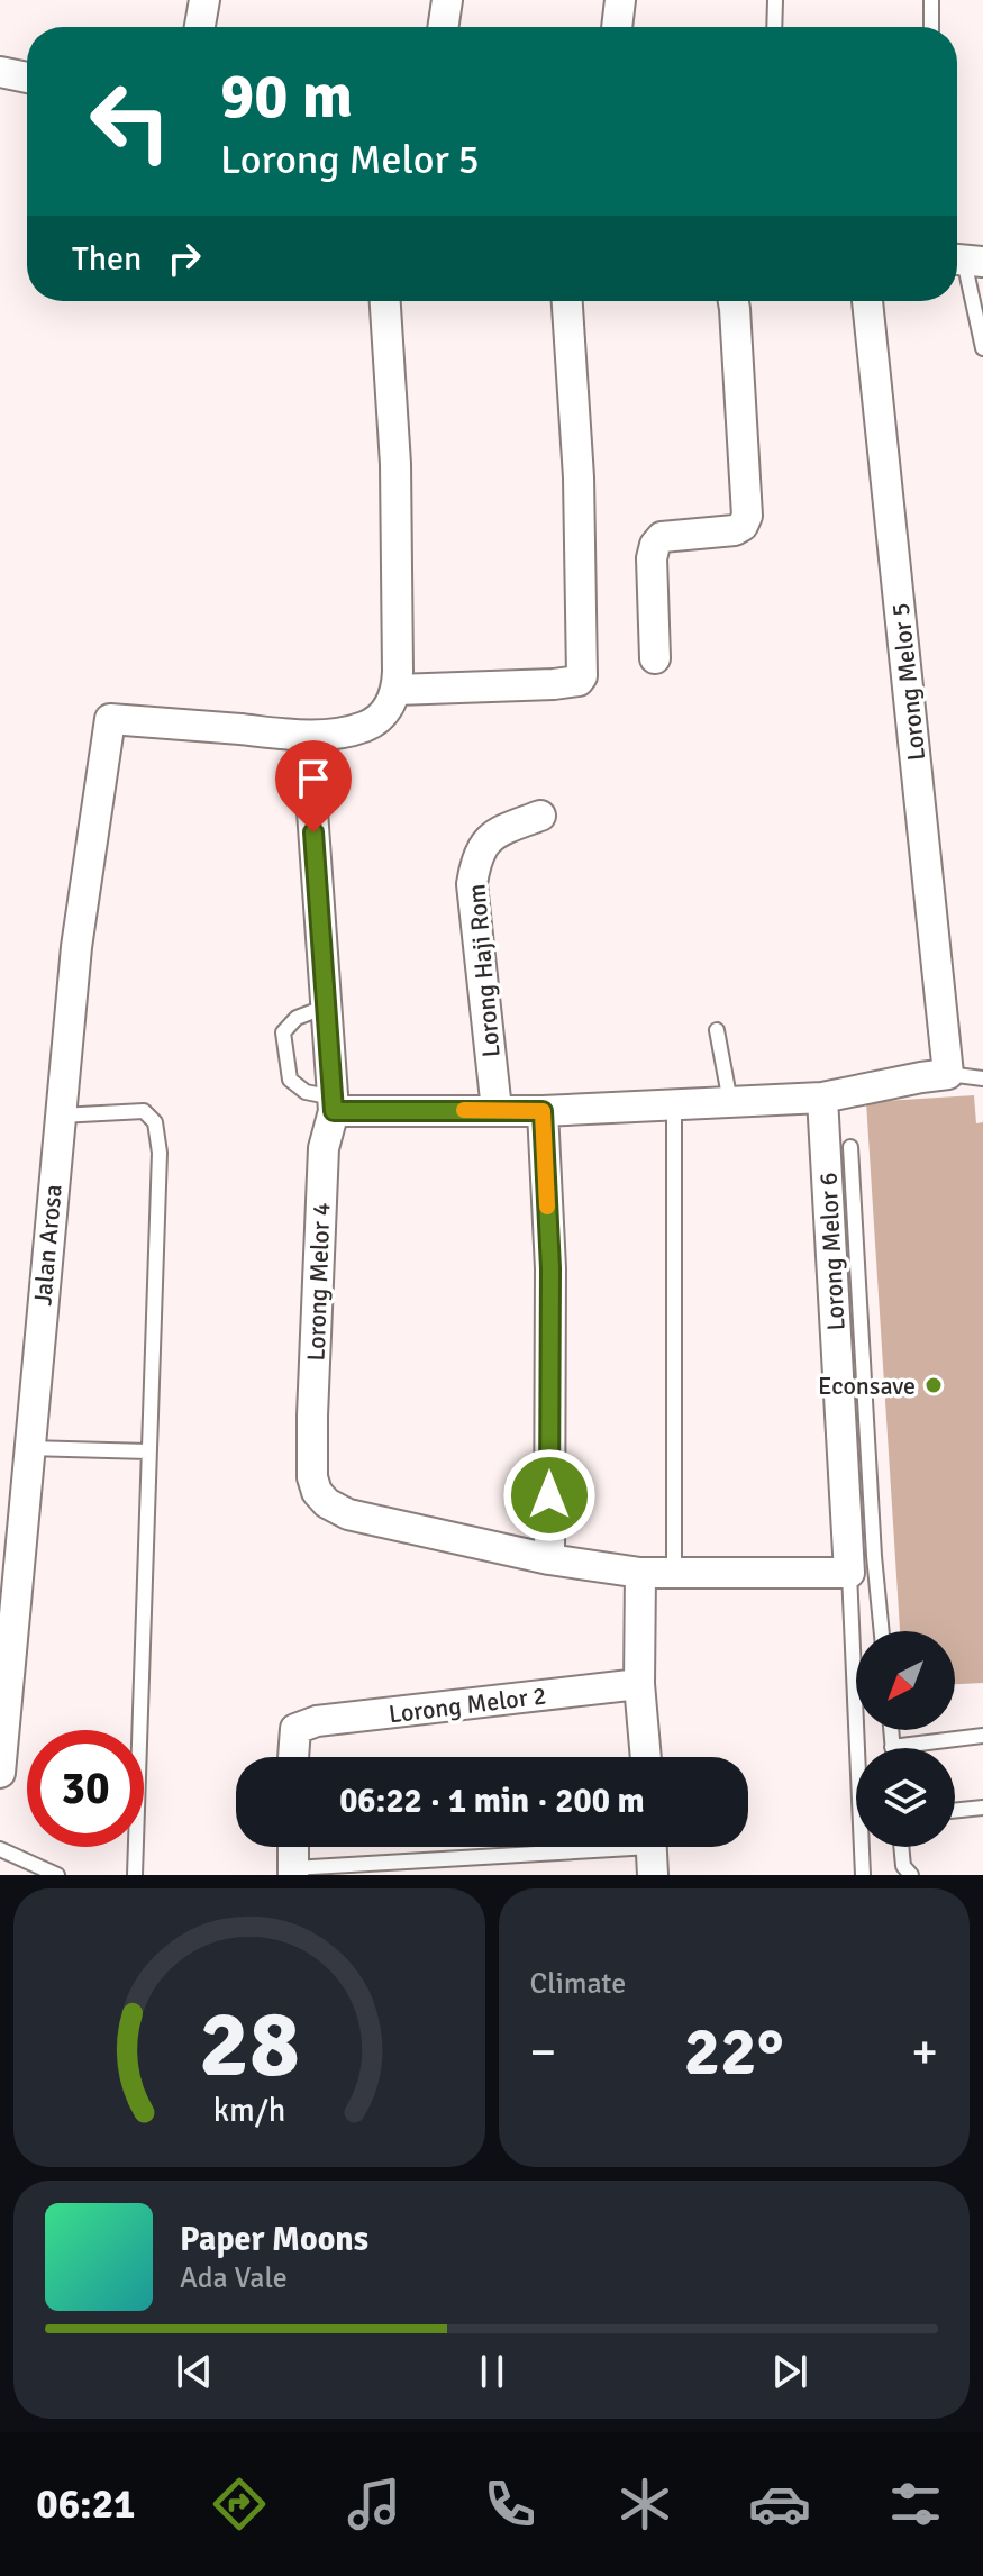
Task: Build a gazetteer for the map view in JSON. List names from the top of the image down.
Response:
{
  "streets": {
    "street": [
      "Lorong Melor 5",
      "Lorong Haji Rom",
      "Jalan Arosa",
      "Lorong Melor 6",
      "Lorong Melor 4",
      "Lorong Melor 2"
    ]
  },
  "crossings": [
    ["Jalan Arosa", "Lorong Melor 4"]
  ],
  "places": ["Econsave"],
  "north": "bottom left",
  "page": {
    "turn": ["90 m", "Lorong Melor 5"],
    "then": "Then",
    "limit": "30",
    "trip": "06:22 · 1 min · 200 m",
    "tile": "Climate",
    "heat": ["−", "22°", "+"],
    "song": ["Paper Moons", "Ada Vale"],
    "tabs": "06:21",
    "gauge": ["28", "km/h"]
  }
}
